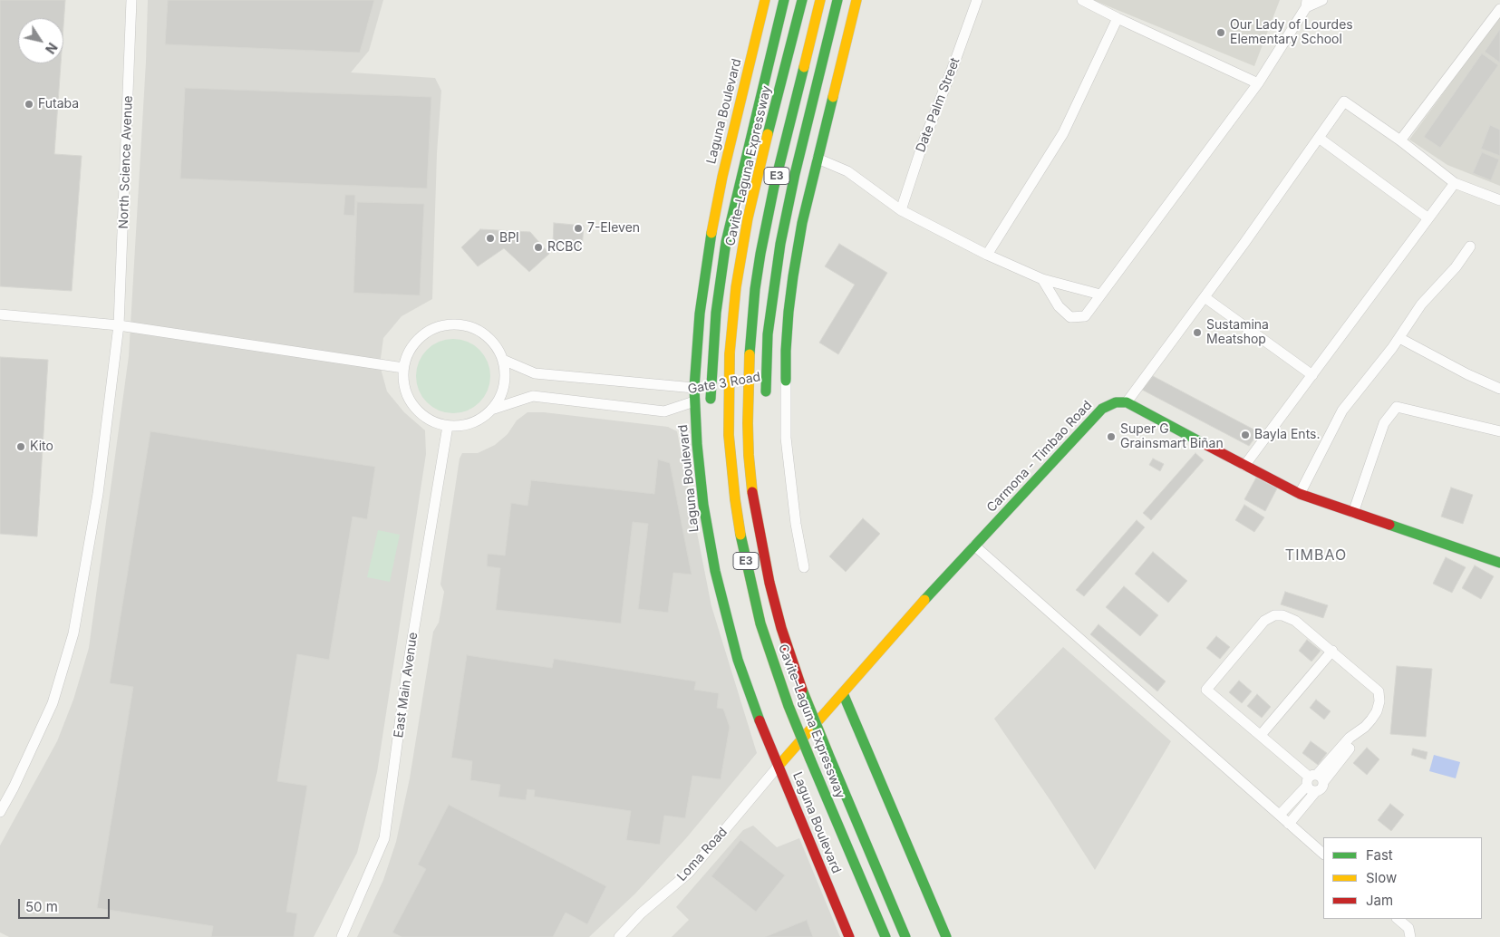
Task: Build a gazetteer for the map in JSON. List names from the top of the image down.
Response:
{
  "streets": {
    "main road": [
      "Laguna Boulevard",
      "Cavite–Laguna Expressway",
      "E3",
      "Gate 3 Road",
      "Carmona - Timbao Road"
    ],
    "street": [
      "Date Palm Street",
      "North Science Avenue",
      "East Main Avenue",
      "Loma Road"
    ]
  },
  "crossings": [
    ["Laguna Boulevard", "Gate 3 Road"],
    ["Laguna Boulevard", "Carmona - Timbao Road"],
    ["Laguna Boulevard", "Loma Road"],
    ["Gate 3 Road", "East Main Avenue"],
    ["Carmona - Timbao Road", "Loma Road"]
  ],
  "districts": ["TIMBAO"],
  "places": [
    "Our Lady of Lourdes Elementary School",
    "Futaba",
    "7-Eleven",
    "BPI",
    "RCBC",
    "Sustamina Meatshop",
    "Bayla Ents.",
    "Super G Grainsmart Biñan",
    "Kito"
  ],
  "legend": ["Fast", "Slow", "Jam"],
  "scale_bar": "50 m",
  "north": "bottom right"
}
